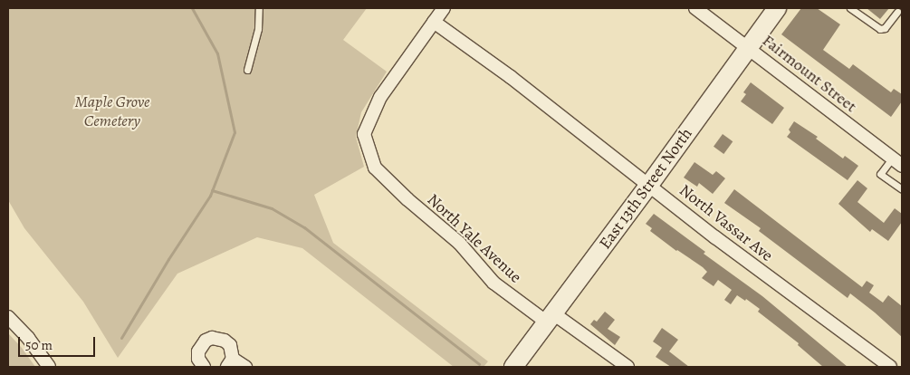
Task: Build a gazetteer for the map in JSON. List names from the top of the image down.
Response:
{
  "streets": {
    "main road": ["East 13th Street North"],
    "street": ["Fairmount Street", "North Vassar Ave", "North Yale Avenue"]
  },
  "crossings": [
    ["Fairmount Street", "East 13th Street North"],
    ["East 13th Street North", "North Vassar Ave"],
    ["East 13th Street North", "North Yale Avenue"],
    ["North Vassar Ave", "North Yale Avenue"]
  ],
  "parks": ["Maple Grove Cemetery"],
  "scale_bar": "50 m"
}
